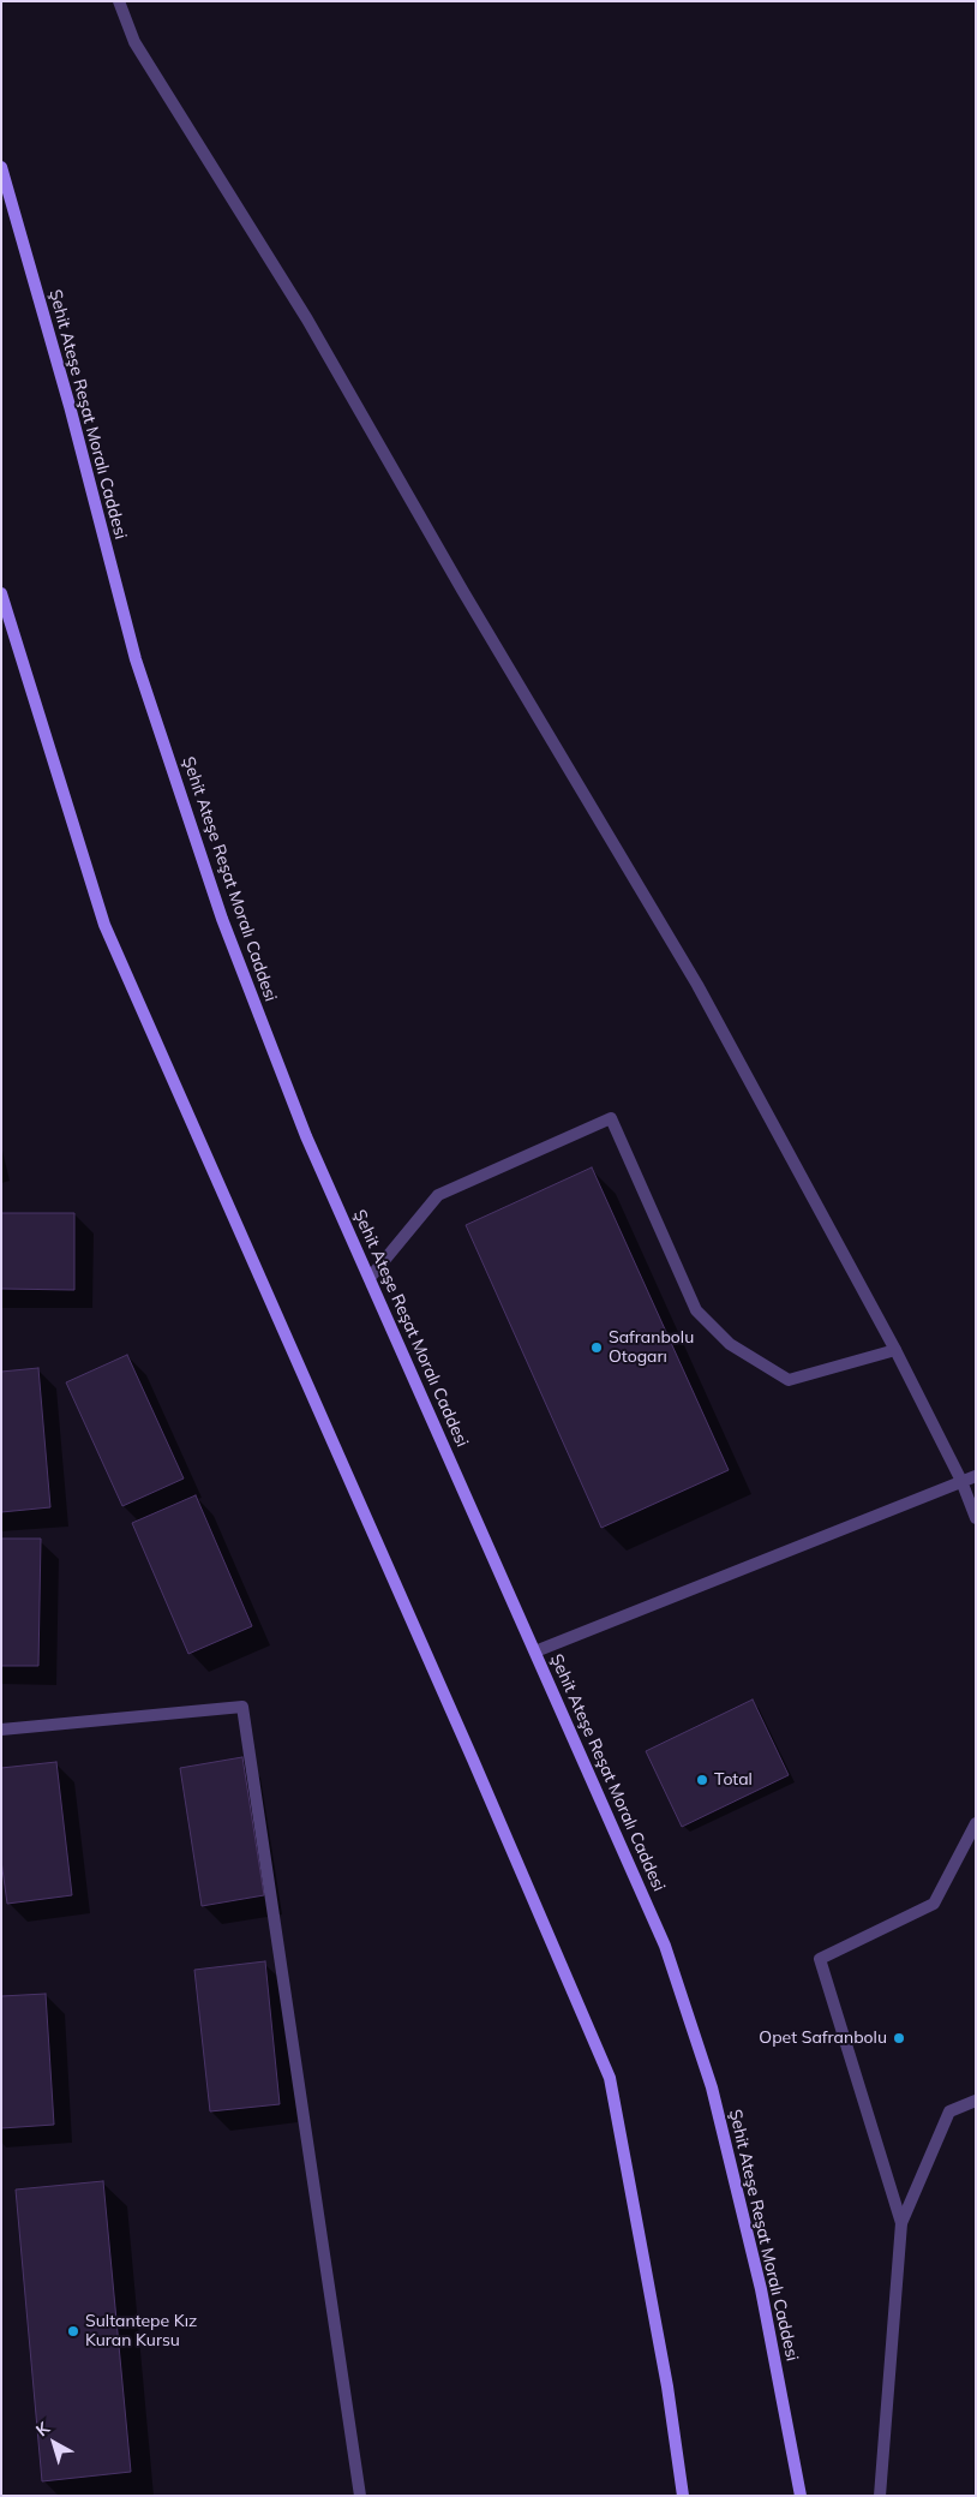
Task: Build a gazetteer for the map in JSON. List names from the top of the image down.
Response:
{
  "streets": {
    "main road": ["Şehit Ateşe Reşat Moralı Caddesi"]
  },
  "places": [
    "Safranbolu Otogarı",
    "Total",
    "Opet Safranbolu",
    "Sultantepe Kız Kuran Kursu"
  ],
  "north": "top left"
}
